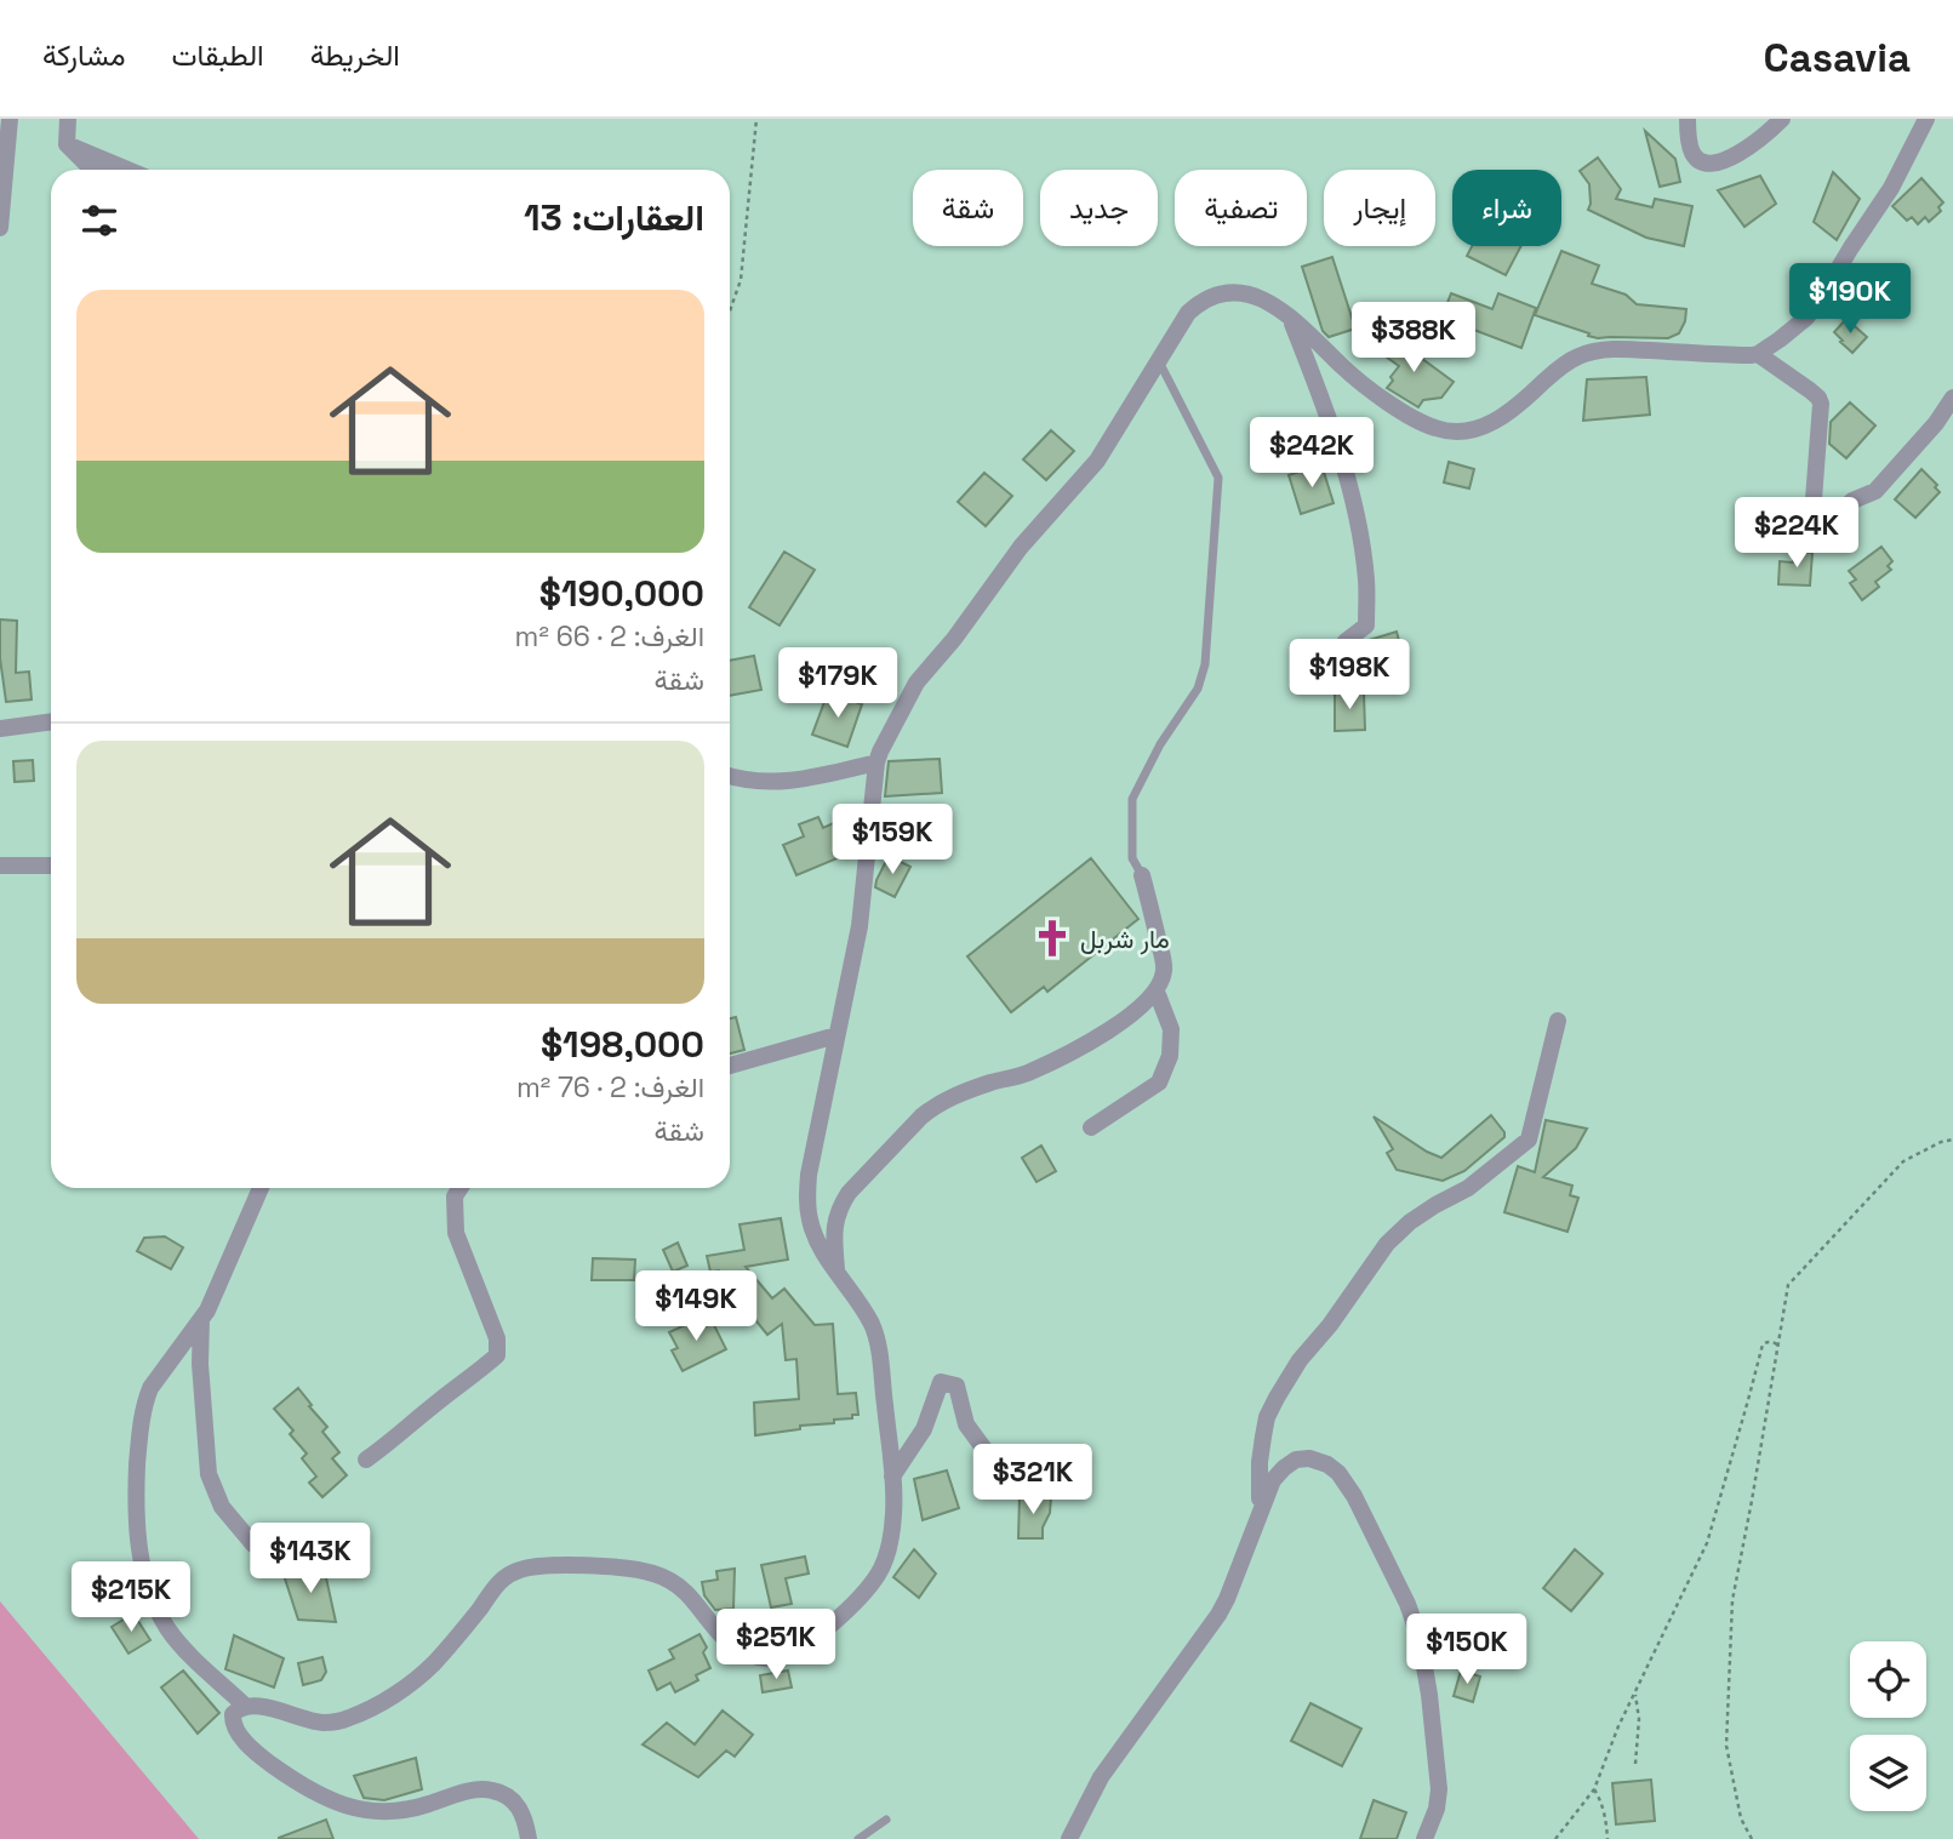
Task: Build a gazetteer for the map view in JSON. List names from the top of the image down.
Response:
{
  "places": {
    "church": ["مار شربل"]
  },
  "page": {
    "header": "Casavia",
    "nav": ["الخريطة", "الطبقات", "مشاركة"],
    "chip": [
      "شراء",
      "إيجار",
      "تصفية",
      "جديد",
      "شقة"
    ],
    "heading": "العقارات: 13",
    "price": [
      "$190K",
      "$388K",
      "$242K",
      "$224K",
      "$198K",
      "$179K",
      "$159K",
      "$149K",
      "$321K",
      "$143K",
      "$215K",
      "$251K",
      "$150K"
    ],
    "list": [
      {
        "name": "$190,000",
        "note": "الغرف: 2 · 66 m² · شقة"
      },
      {
        "name": "$198,000",
        "note": "الغرف: 2 · 76 m² · شقة"
      }
    ]
  }
}
